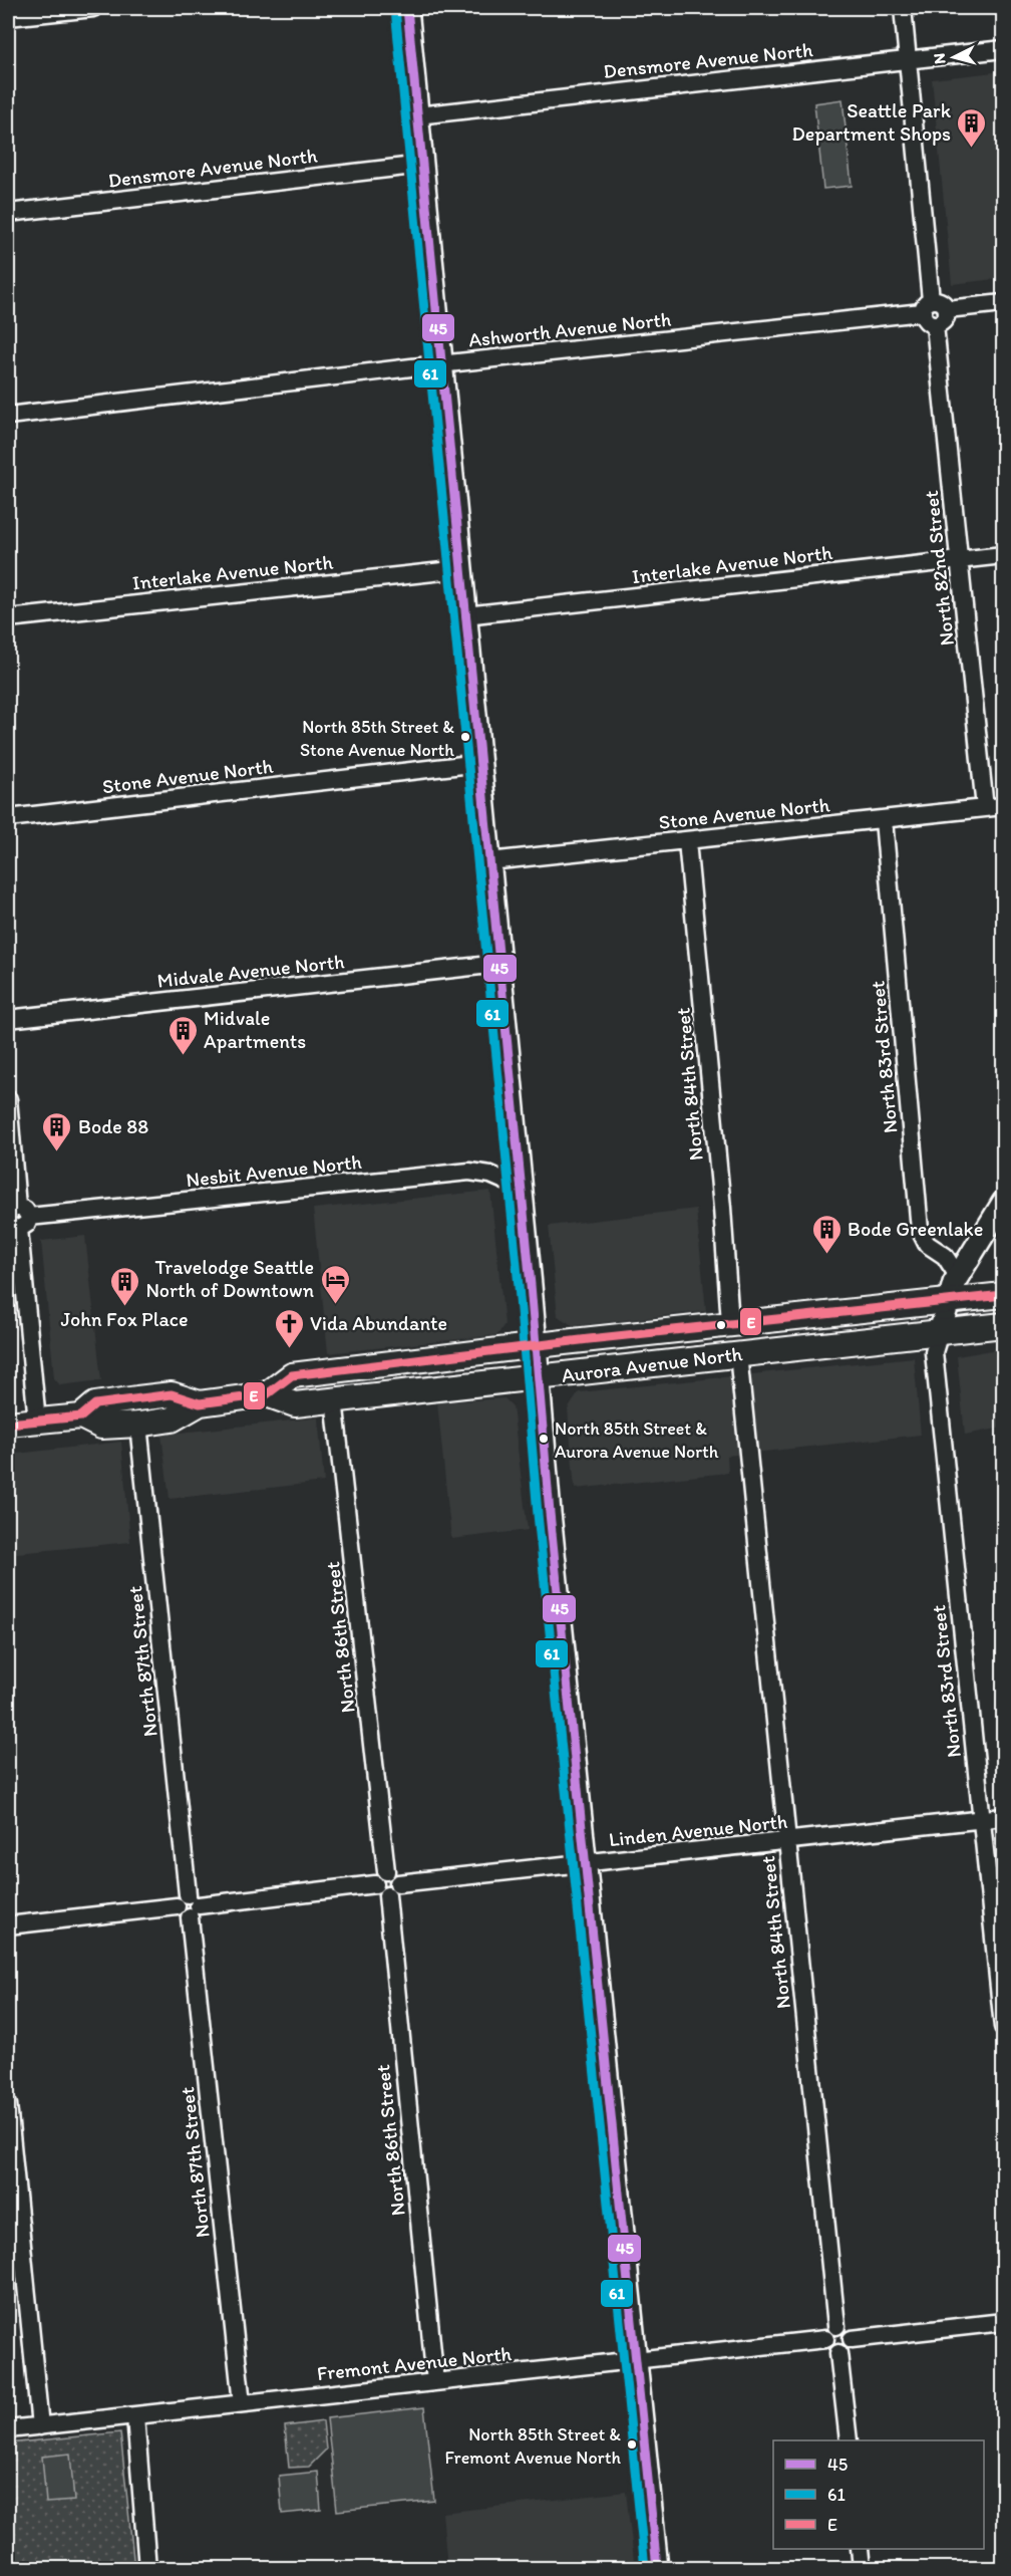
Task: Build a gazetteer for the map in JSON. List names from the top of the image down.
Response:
{
  "streets": {
    "highway": ["Aurora Avenue North"],
    "street": [
      "Densmore Avenue North",
      "Ashworth Avenue North",
      "Interlake Avenue North",
      "North 82nd Street",
      "Stone Avenue North",
      "Midvale Avenue North",
      "North 83rd Street",
      "North 84th Street",
      "Nesbit Avenue North",
      "North 86th Street",
      "North 87th Street",
      "Linden Avenue North",
      "Fremont Avenue North"
    ]
  },
  "crossings": [
    ["Ashworth Avenue North", "North 82nd Street"],
    ["Interlake Avenue North", "North 82nd Street"],
    ["North 82nd Street", "Stone Avenue North"],
    ["Stone Avenue North", "North 83rd Street"],
    ["Stone Avenue North", "North 84th Street"],
    ["North 83rd Street", "Aurora Avenue North"],
    ["North 83rd Street", "Linden Avenue North"],
    ["North 84th Street", "Aurora Avenue North"],
    ["North 84th Street", "Linden Avenue North"],
    ["North 84th Street", "Fremont Avenue North"],
    ["Aurora Avenue North", "North 86th Street"],
    ["Aurora Avenue North", "North 87th Street"],
    ["North 86th Street", "Linden Avenue North"],
    ["North 86th Street", "Fremont Avenue North"],
    ["North 87th Street", "Linden Avenue North"],
    ["North 87th Street", "Fremont Avenue North"]
  ],
  "places": {
    "building": [
      "Seattle Park Department Shops",
      "Midvale Apartments",
      "Bode 88",
      "Bode Greenlake",
      "John Fox Place"
    ],
    "other": ["North 85th Street & Stone Avenue North", "North 85th Street & Aurora Avenue North", "North 85th Street & Fremont Avenue North"],
    "hotel": ["Travelodge Seattle North of Downtown"],
    "church": ["Vida Abundante"]
  },
  "lines": ["transit line 45", "transit line 61", "transit line E"],
  "legend": ["45", "61", "E"],
  "north": "left"
}
